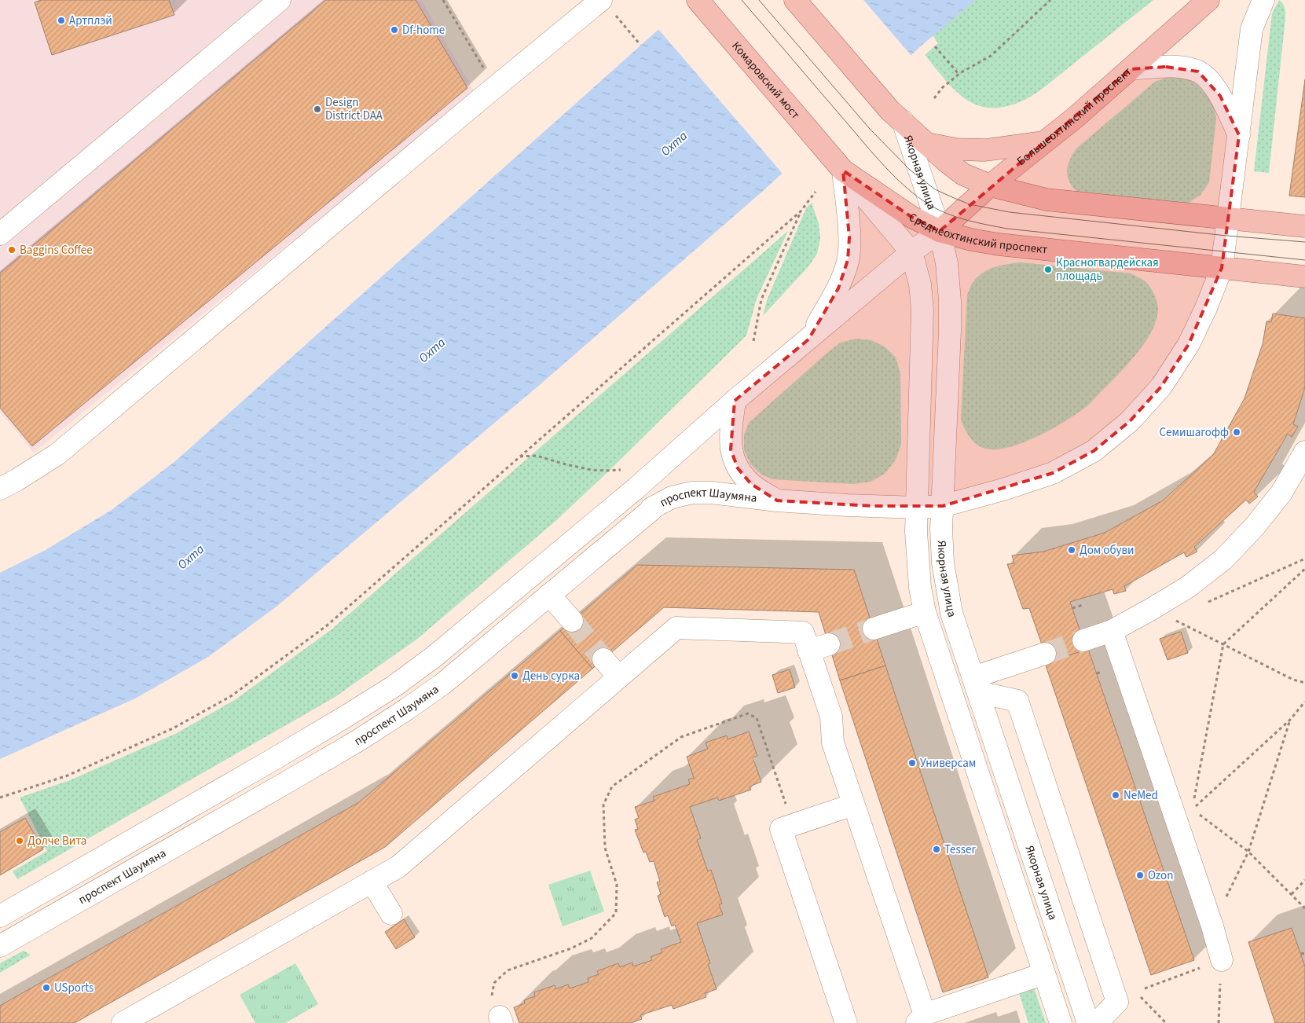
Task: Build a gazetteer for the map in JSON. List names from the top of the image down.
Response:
{
  "streets": {
    "main road": ["Комаровский мост", "Большеохтинский проспект", "Среднеохтинский проспект"],
    "street": ["Якорная улица", "проспект Шаумяна"]
  },
  "crossings": [
    ["Комаровский мост", "Среднеохтинский проспект"],
    ["Большеохтинский проспект", "Якорная улица"],
    ["Большеохтинский проспект", "Среднеохтинский проспект"],
    ["Якорная улица", "Среднеохтинский проспект"]
  ],
  "water": ["Охта"],
  "places": [
    "Артплэй",
    "Df-home",
    "Design District DAA",
    "Baggins Coffee",
    "Красногвардейская площадь",
    "Семишагофф",
    "Дом обуви",
    "День сурка",
    "Универсам",
    "NeMed",
    "Долче Вита",
    "Tesser",
    "Ozon",
    "USports"
  ]
}
